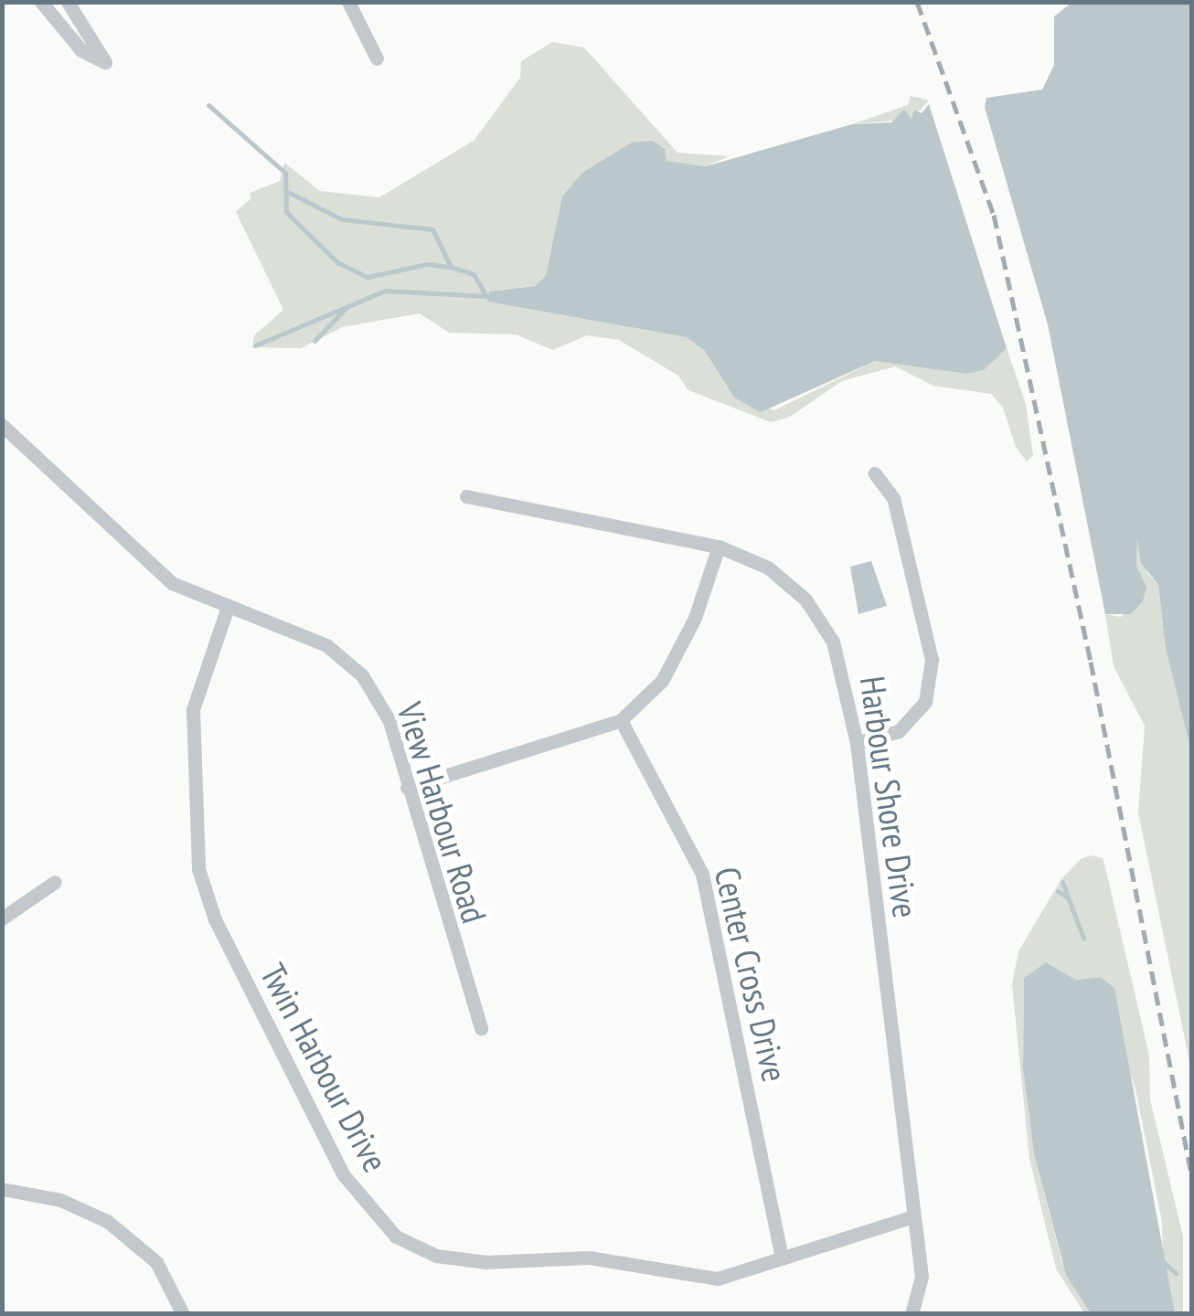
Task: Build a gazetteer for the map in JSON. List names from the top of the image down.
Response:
{
  "streets": {
    "street": [
      "Harbour Shore Drive",
      "View Harbour Road",
      "Center Cross Drive",
      "Twin Harbour Drive"
    ]
  },
  "crossings": [
    ["Harbour Shore Drive", "Twin Harbour Drive"],
    ["View Harbour Road", "Twin Harbour Drive"],
    ["Center Cross Drive", "Twin Harbour Drive"]
  ]
}
